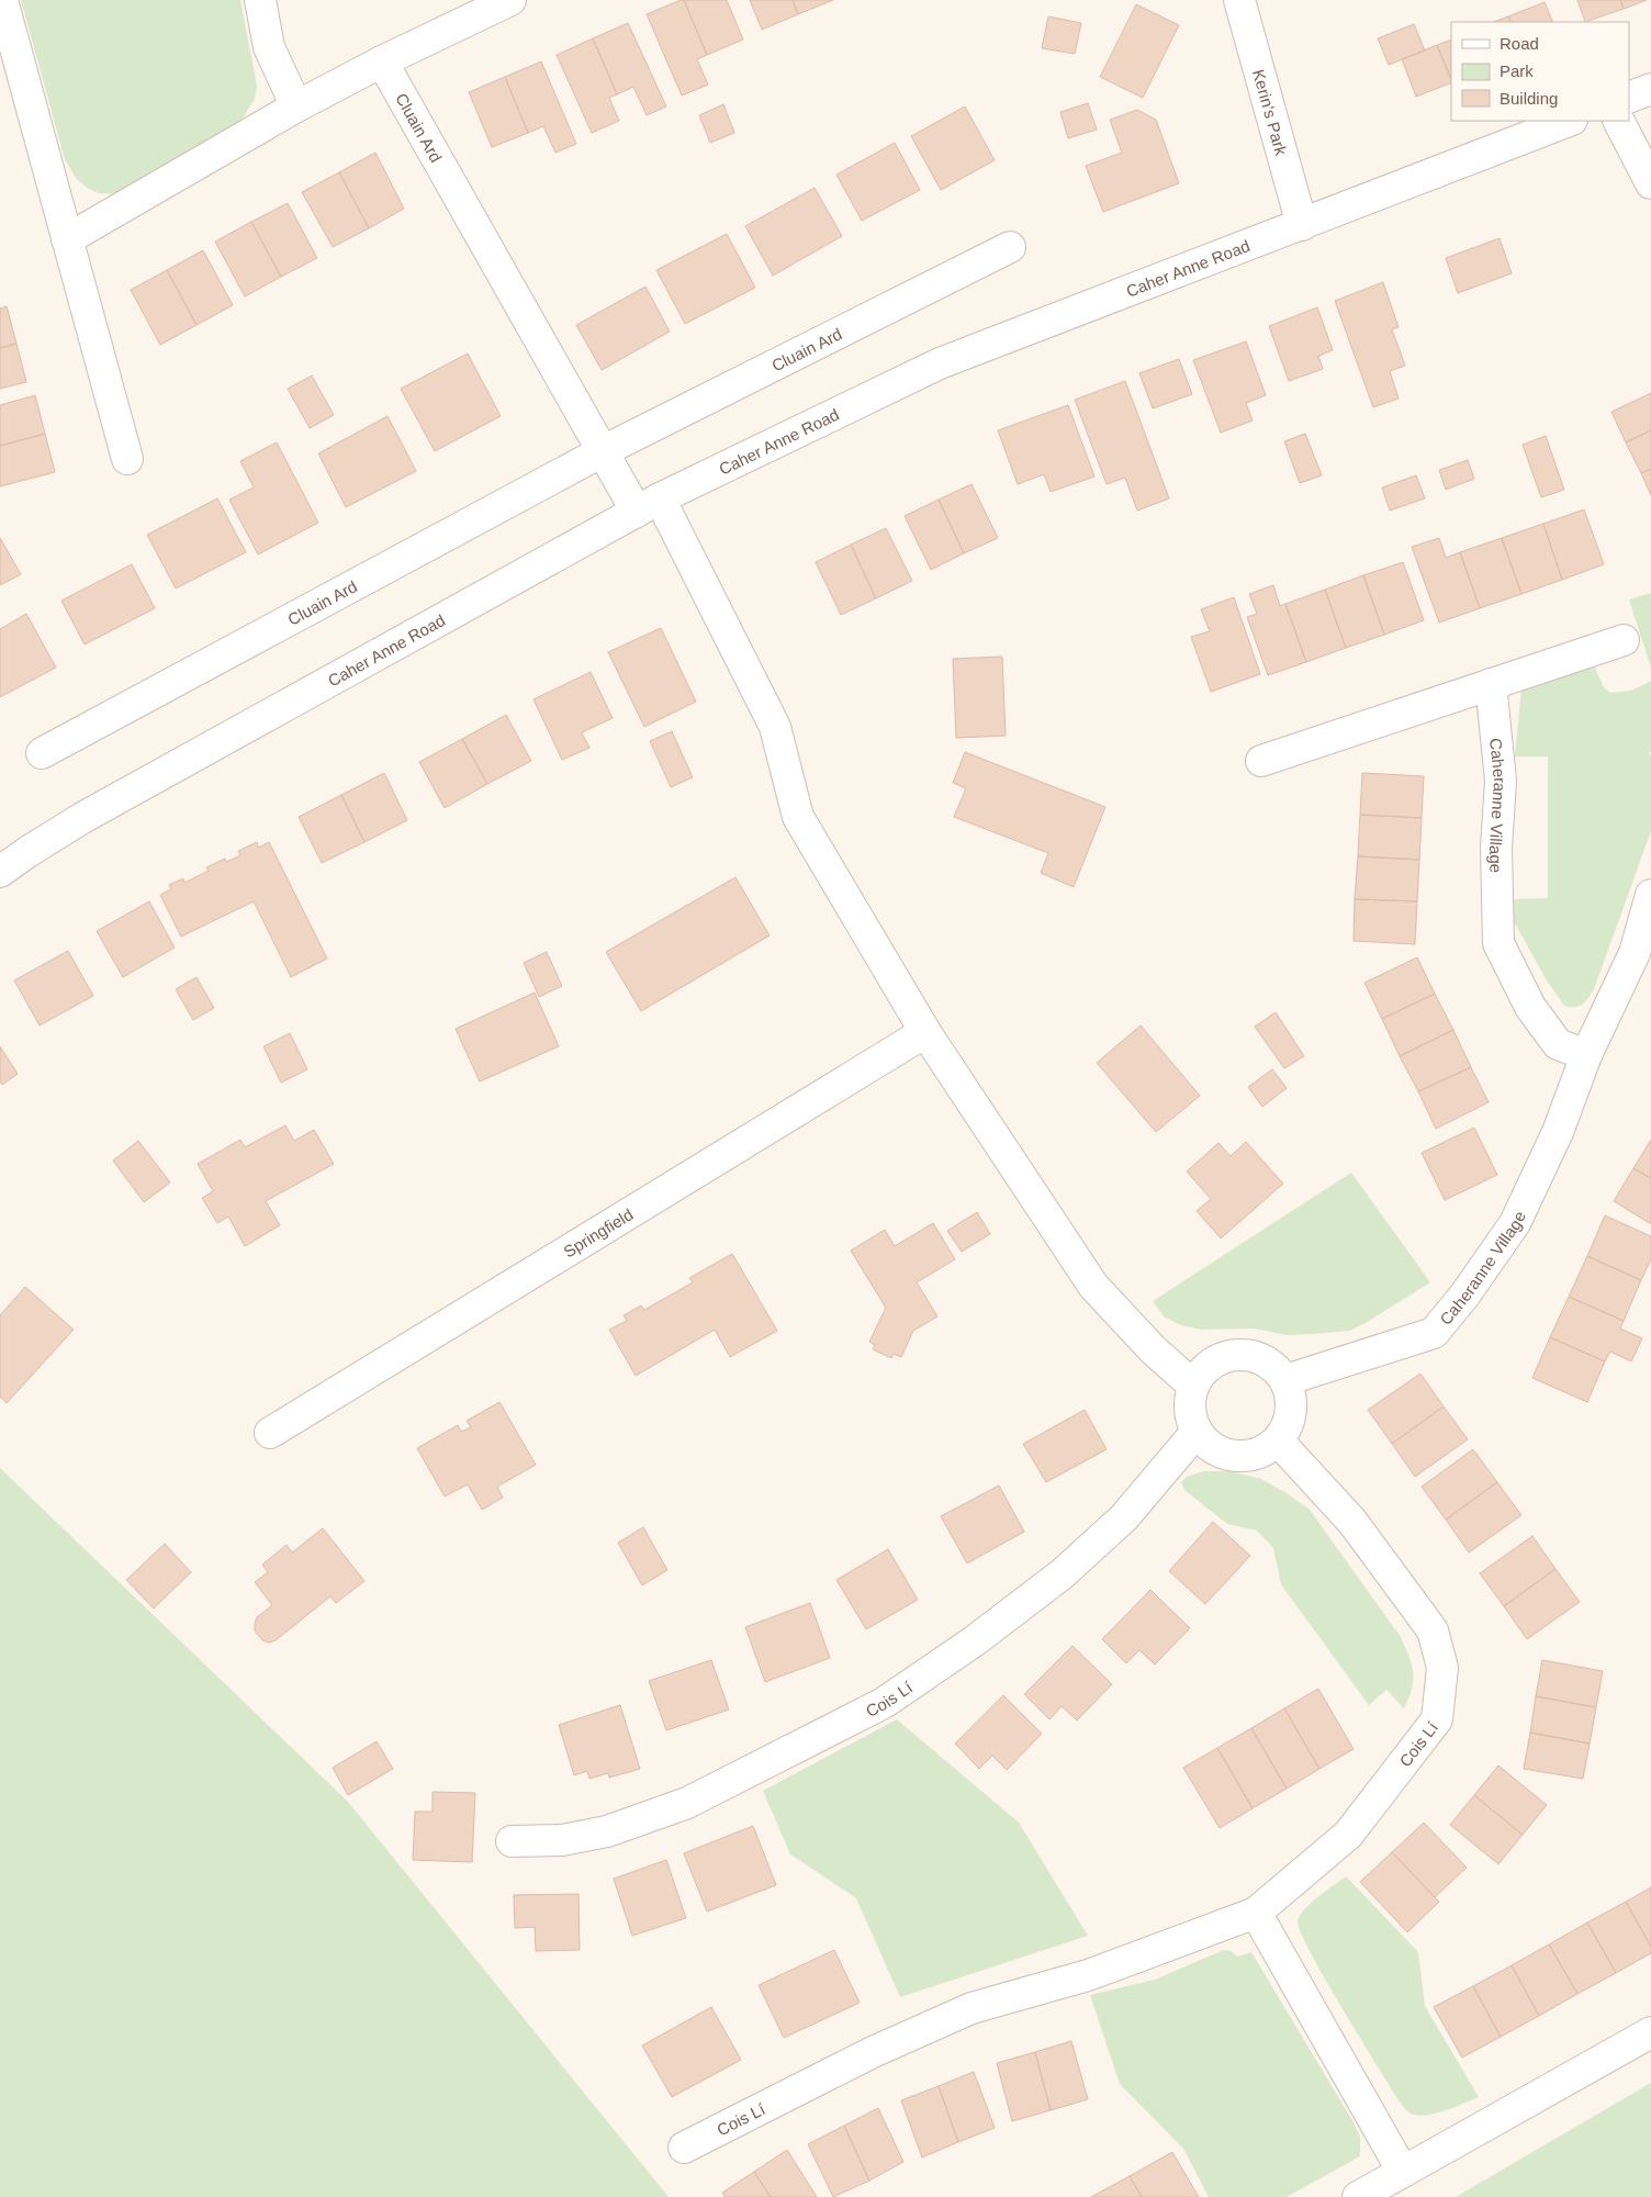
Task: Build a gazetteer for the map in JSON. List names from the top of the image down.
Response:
{
  "streets": {
    "street": [
      "Kerin's Park",
      "Cluain Ard",
      "Caher Anne Road",
      "Caheranne Village",
      "Springfield",
      "Cois Lí"
    ]
  },
  "crossings": [
    ["Kerin's Park", "Caher Anne Road"],
    ["Cluain Ard", "Caher Anne Road"],
    ["Cluain Ard", "Caheranne Village"],
    ["Cluain Ard", "Springfield"],
    ["Cluain Ard", "Cois Lí"],
    ["Caheranne Village", "Cois Lí"]
  ],
  "legend": ["Road", "Park", "Building"]
}
